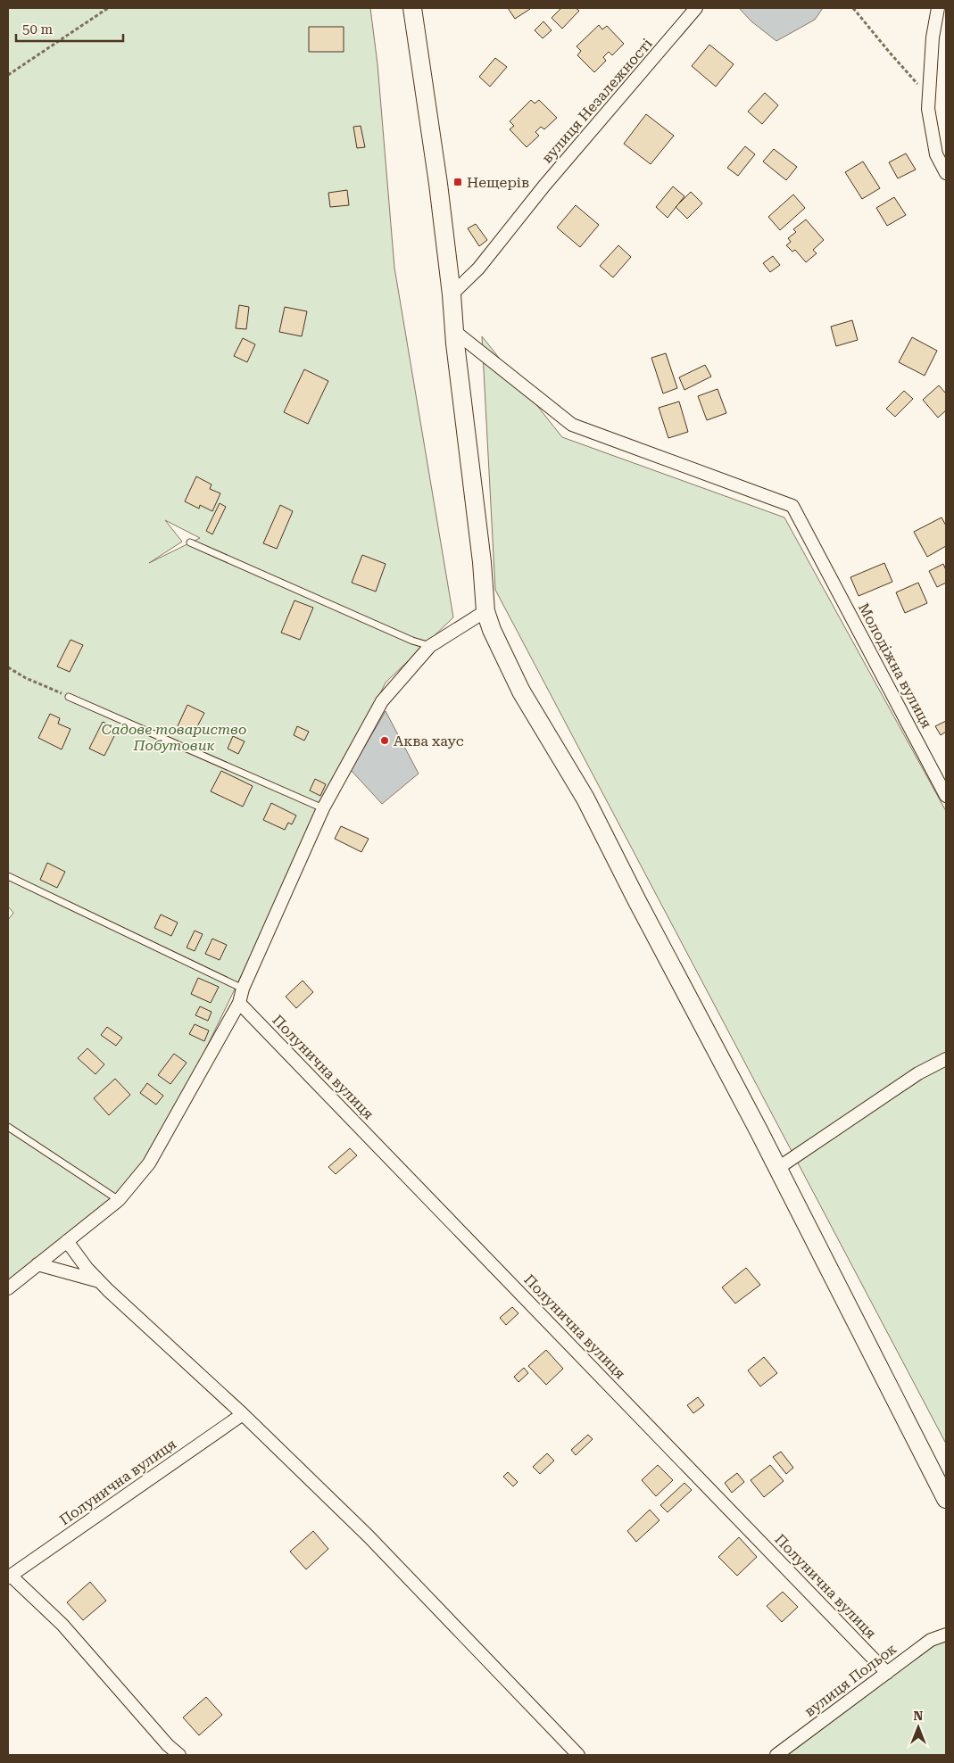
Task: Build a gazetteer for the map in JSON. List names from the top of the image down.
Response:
{
  "streets": {
    "street": [
      "вулиця Незалежності",
      "Молодіжна вулиця",
      "Полунична вулиця",
      "вулиця Польок"
    ]
  },
  "crossings": [
    ["Полунична вулиця", "вулиця Польок"]
  ],
  "parks": ["Садове товариство Побутовик"],
  "places": {
    "transit": ["Нещерів"],
    "other": ["Аква хаус"]
  },
  "scale_bar": "50 m",
  "north": "top"
}
